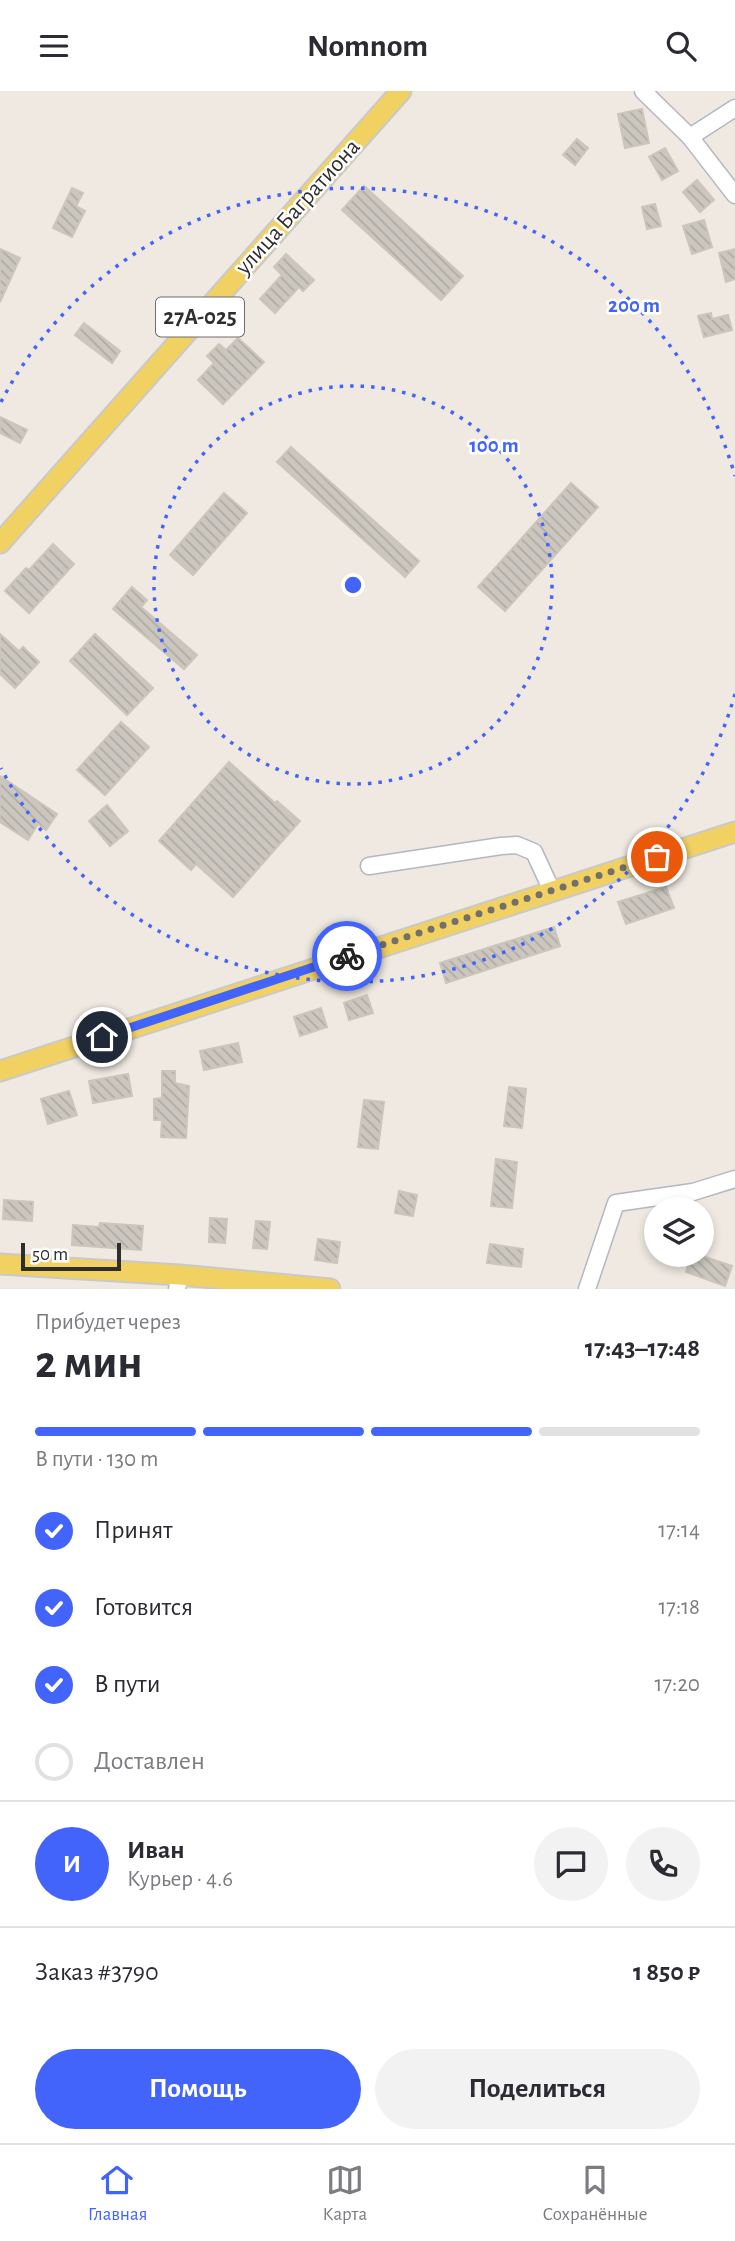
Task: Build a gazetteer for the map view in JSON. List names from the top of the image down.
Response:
{
  "streets": {
    "main road": ["улица Багратиона", "27А-025"]
  },
  "scale_bar": "50 m",
  "page": {
    "header": "Nomnom",
    "scale": "50 m",
    "heading": ["2 мин", "Прибудет через", "17:43–17:48"],
    "panel": [
      "Иван",
      "Курьер · 4.6",
      "Заказ #3790",
      "1 850 ₽"
    ],
    "bar": "В пути · 130 m",
    "list": [
      ["Принят", "17:14"],
      ["Готовится", "17:18"],
      ["В пути", "17:20"],
      "Доставлен"
    ],
    "round": "И",
    "buttons": ["Помощь", "Поделиться"],
    "tabs": ["Главная", "Карта", "Сохранённые"]
  },
  "rings": ["200 m", "100 m"]
}
